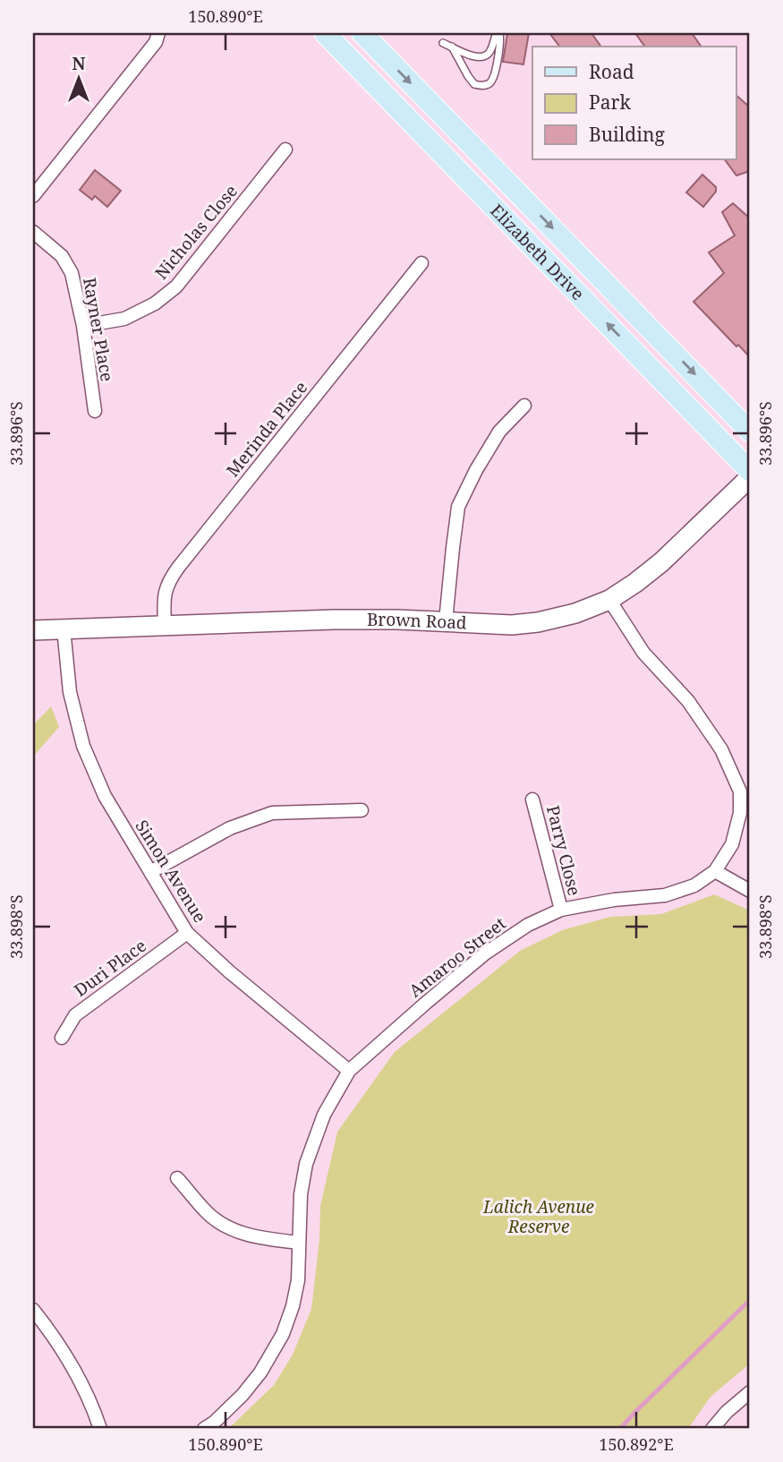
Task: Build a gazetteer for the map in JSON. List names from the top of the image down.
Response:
{
  "streets": {
    "main road": ["Elizabeth Drive"],
    "street": [
      "Nicholas Close",
      "Rayner Place",
      "Merinda Place",
      "Brown Road",
      "Parry Close",
      "Simon Avenue",
      "Amaroo Street",
      "Duri Place"
    ]
  },
  "crossings": [
    ["Nicholas Close", "Rayner Place"],
    ["Merinda Place", "Brown Road"],
    ["Brown Road", "Simon Avenue"],
    ["Brown Road", "Amaroo Street"],
    ["Parry Close", "Amaroo Street"],
    ["Simon Avenue", "Amaroo Street"],
    ["Simon Avenue", "Duri Place"]
  ],
  "parks": ["Lalich Avenue Reserve"],
  "legend": ["Road", "Park", "Building"],
  "north": "top",
  "coordinates": [
    "150.890°E",
    "33.896°S",
    "33.898°S",
    "150.892°E"
  ]
}
